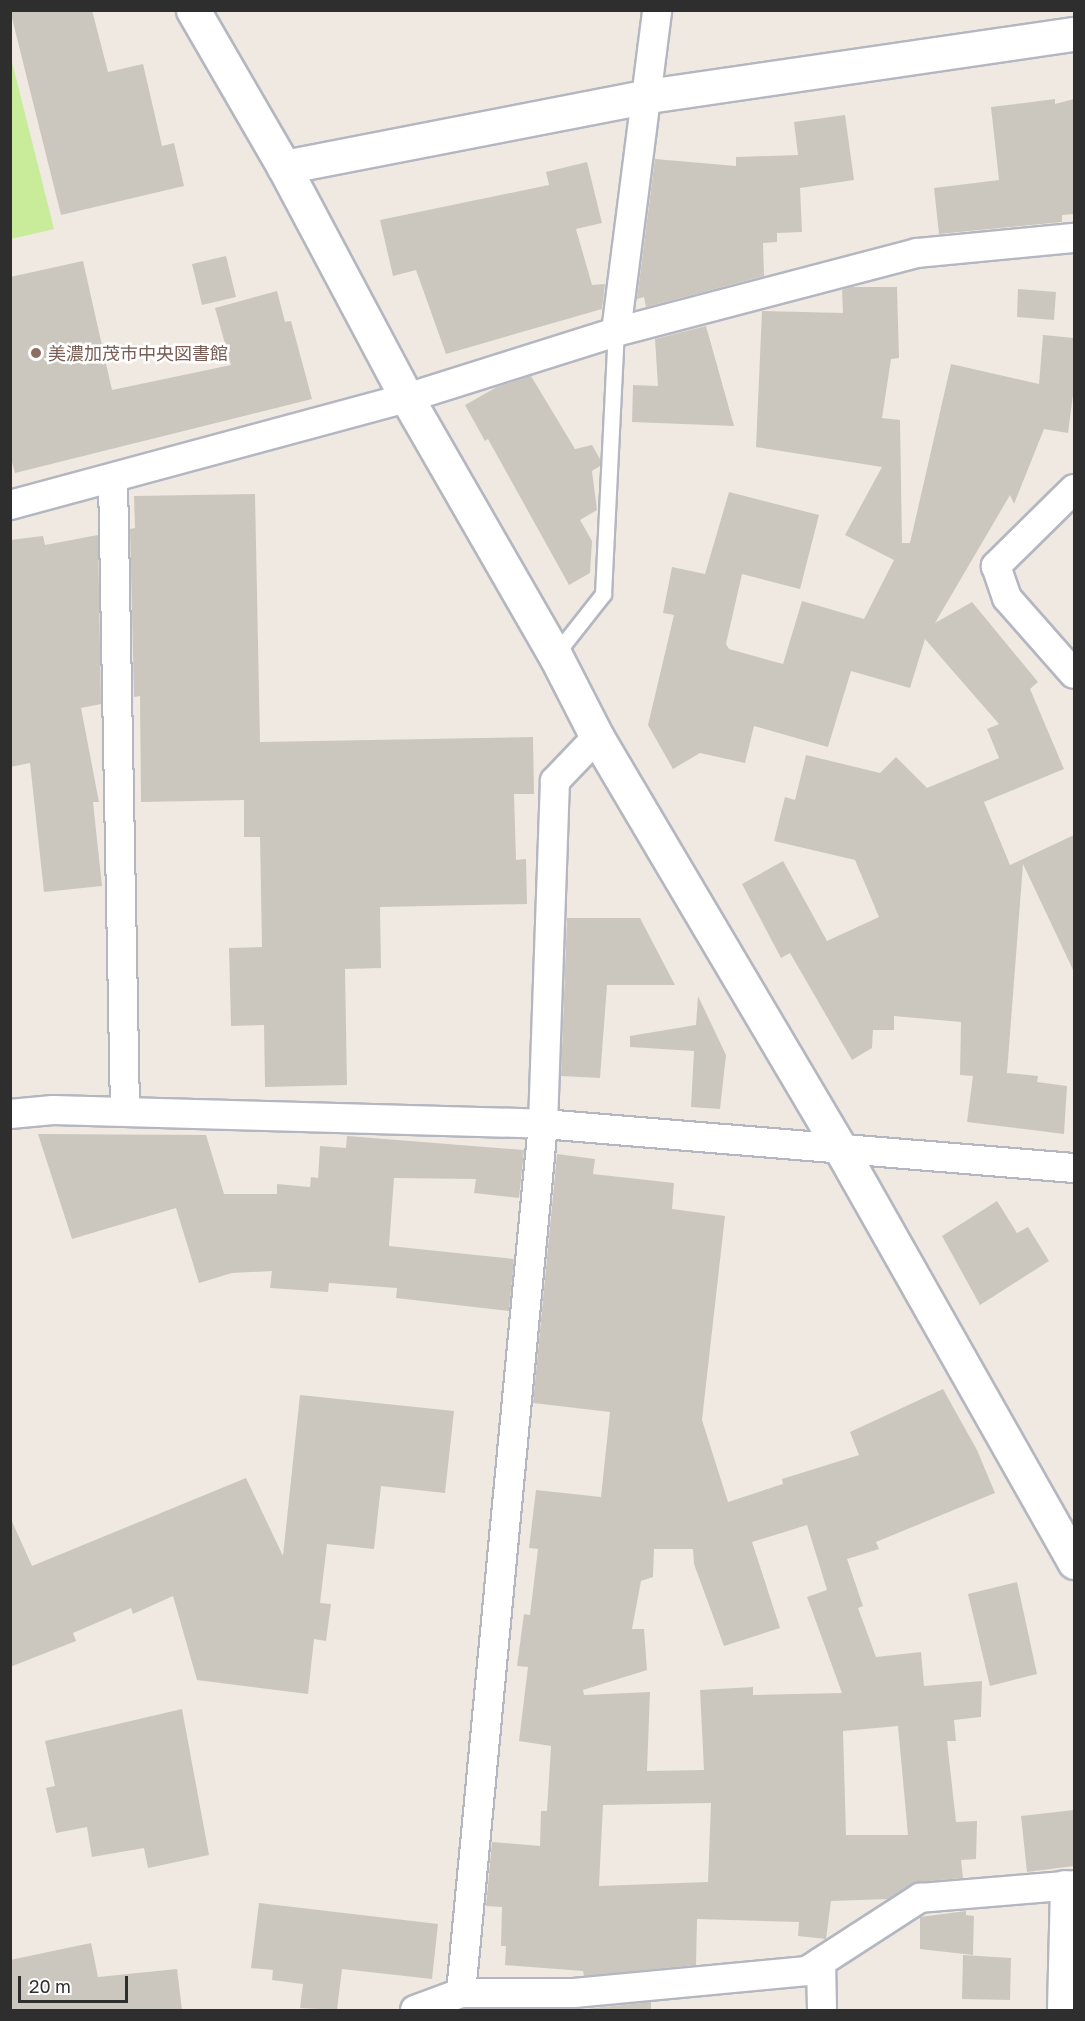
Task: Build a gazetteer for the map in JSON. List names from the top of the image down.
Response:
{
  "places": ["美濃加茂市中央図書館"],
  "scale_bar": "20 m"
}
